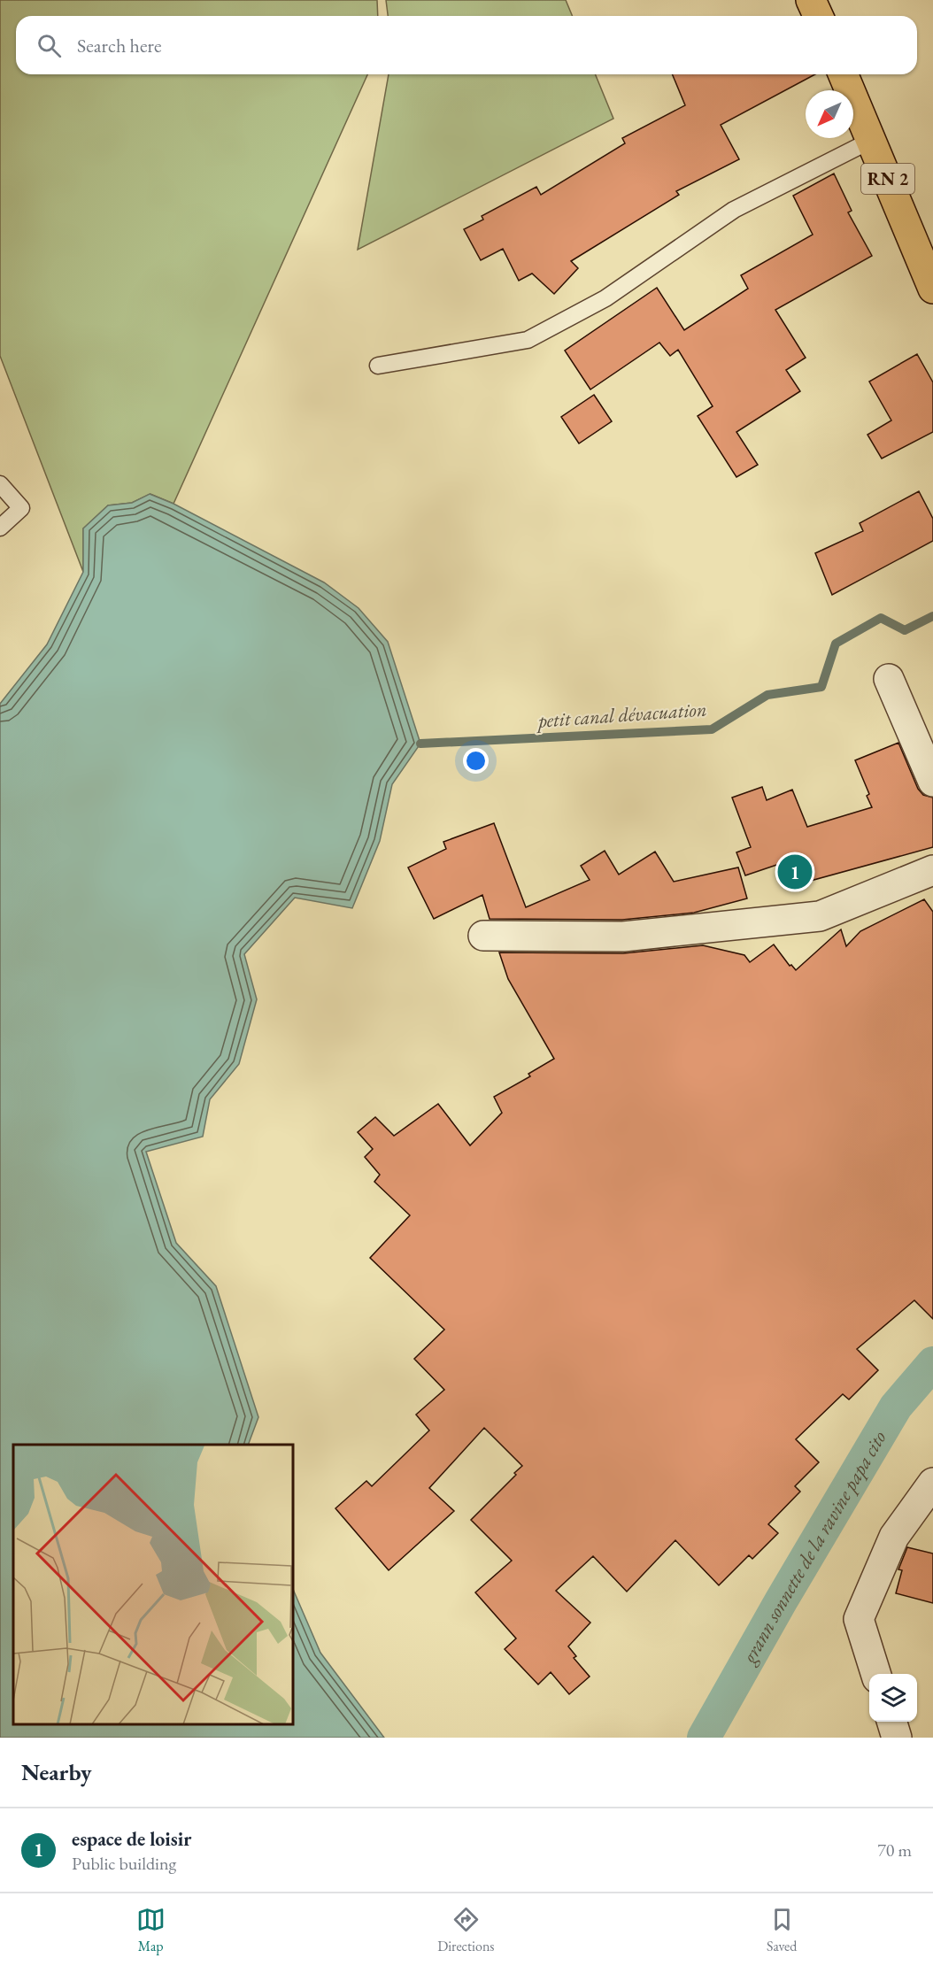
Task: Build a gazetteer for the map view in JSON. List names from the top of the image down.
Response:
{
  "streets": {
    "main road": ["RN 2"]
  },
  "water": ["petit canal dévacuation", "grann sonnette de la ravine papa cito"],
  "north": "bottom left",
  "page": {
    "search": "Search here",
    "pins": "1",
    "heading": "Nearby",
    "list": [
      {
        "mark": "1",
        "name": "espace de loisir",
        "note": "Public building",
        "value": "70 m"
      }
    ],
    "nav": ["Map", "Directions", "Saved"]
  }
}
